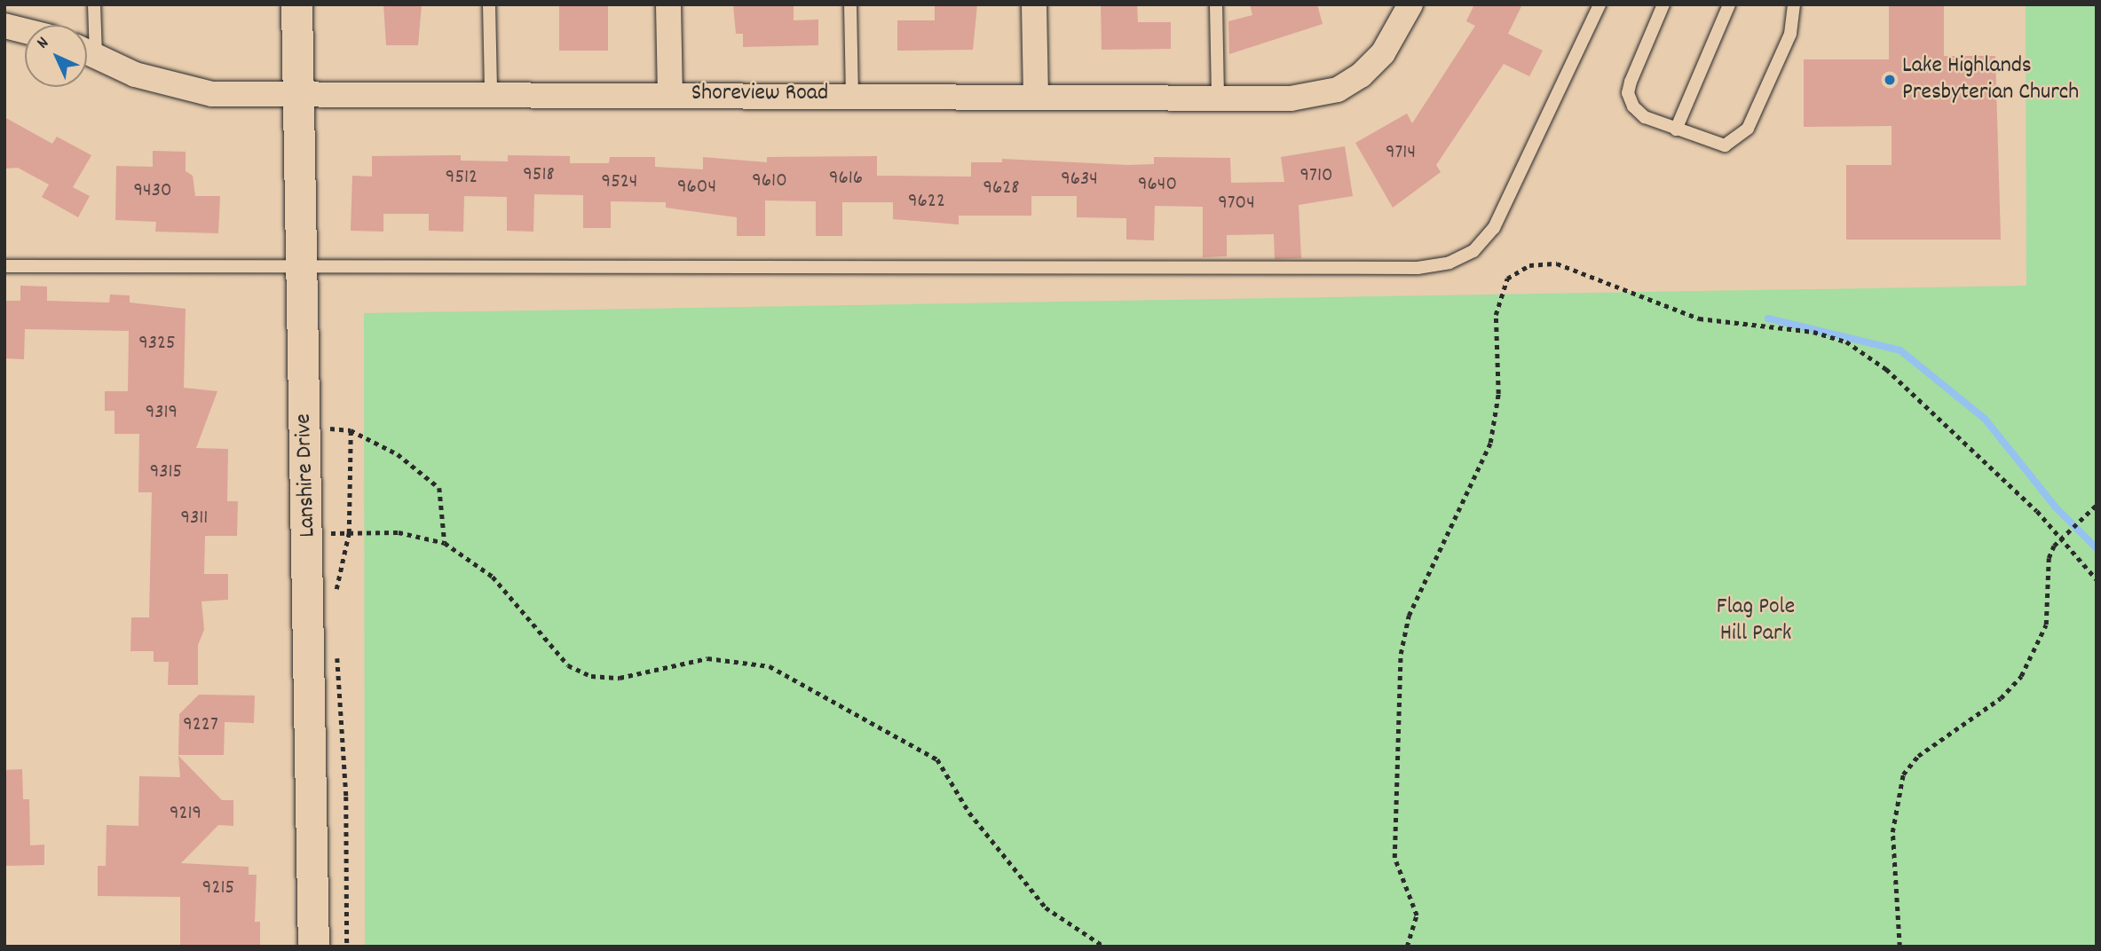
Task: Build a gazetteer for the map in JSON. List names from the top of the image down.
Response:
{
  "streets": {
    "street": ["Shoreview Road", "Lanshire Drive"]
  },
  "crossings": [
    ["Shoreview Road", "Lanshire Drive"]
  ],
  "parks": ["Flag Pole Hill Park"],
  "places": ["Lake Highlands Presbyterian Church"],
  "house_numbers": [
    "9714",
    "9518",
    "9710",
    "9512",
    "9616",
    "9634",
    "9610",
    "9524",
    "9640",
    "9604",
    "9628",
    "9430",
    "9622",
    "9704",
    "9325",
    "9319",
    "9315",
    "9311",
    "9227",
    "9219",
    "9215"
  ],
  "north": "top left"
}
